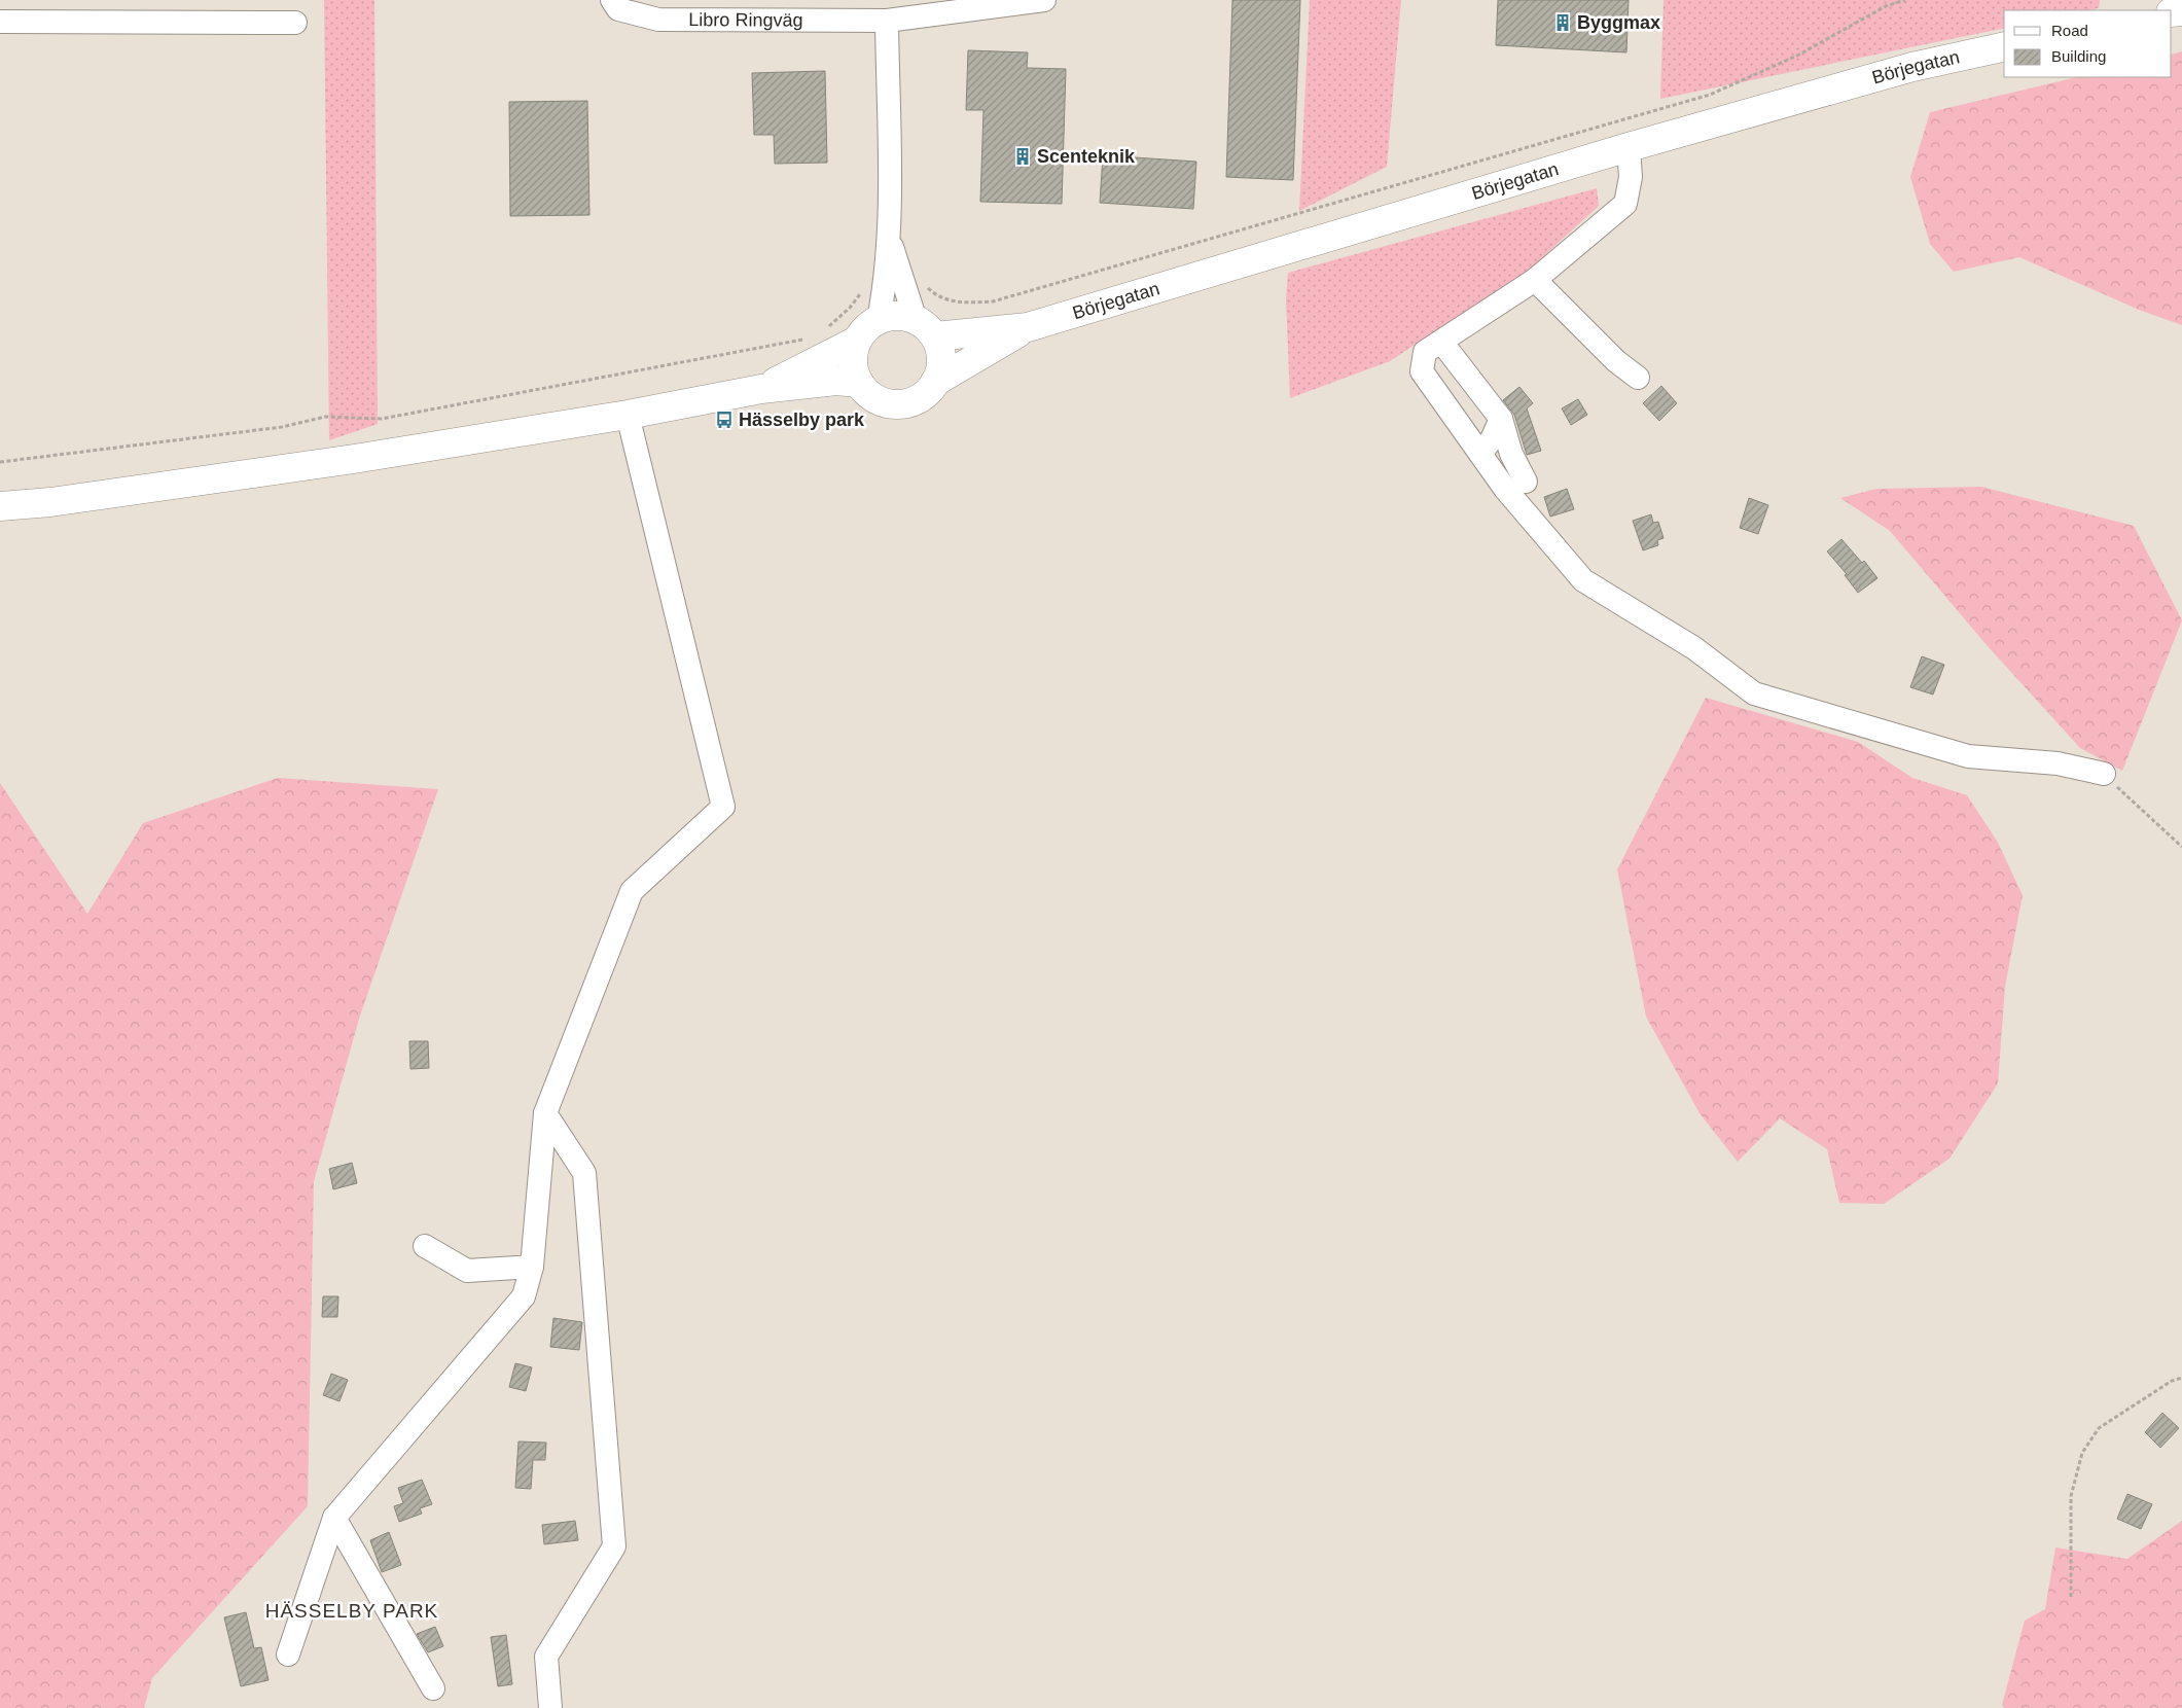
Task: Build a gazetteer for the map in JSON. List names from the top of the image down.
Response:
{
  "streets": {
    "main road": ["Börjegatan"],
    "street": ["Libro Ringväg"]
  },
  "districts": ["HÄSSELBY PARK"],
  "places": {
    "building": ["Byggmax", "Scenteknik"],
    "bus stop": ["Hässelby park"]
  },
  "legend": ["Road", "Building"]
}
